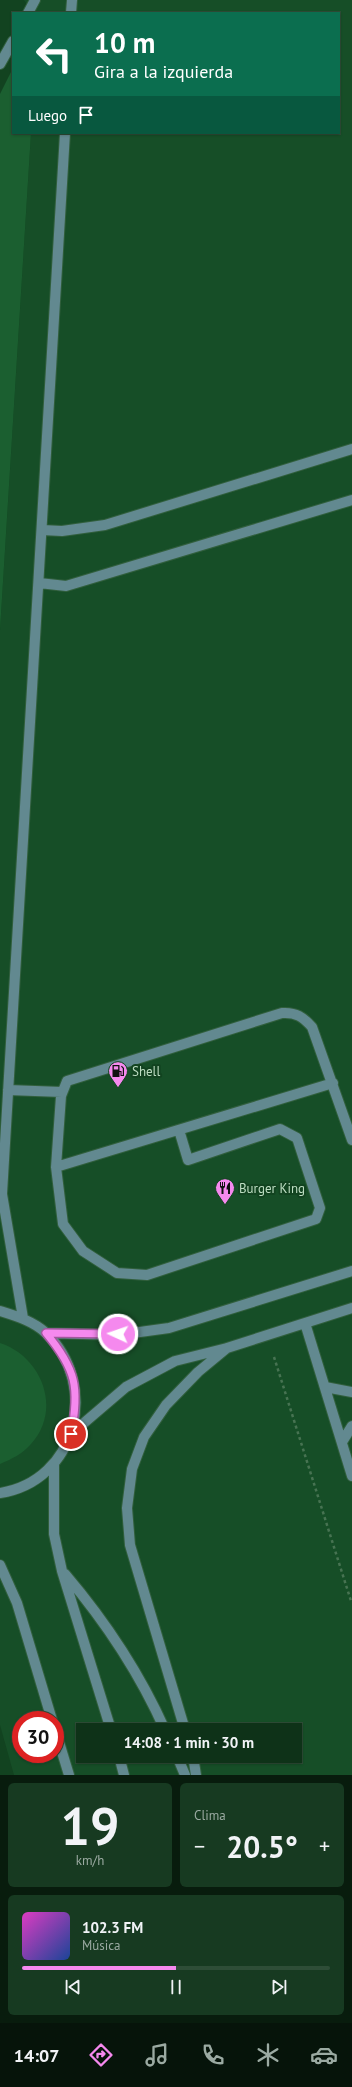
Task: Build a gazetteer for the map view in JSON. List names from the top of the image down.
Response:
{
  "places": {
    "fuel station": ["Shell"],
    "restaurant": ["Burger King"]
  },
  "page": {
    "turn": ["10 m", "Gira a la izquierda"],
    "then": "Luego",
    "limit": "30",
    "trip": "14:08 · 1 min · 30 m",
    "tile": [
      ["19", "km/h"],
      "Clima"
    ],
    "heat": ["−", "20.5°", "+"],
    "song": ["102.3 FM", "Música"],
    "tabs": "14:07"
  }
}
